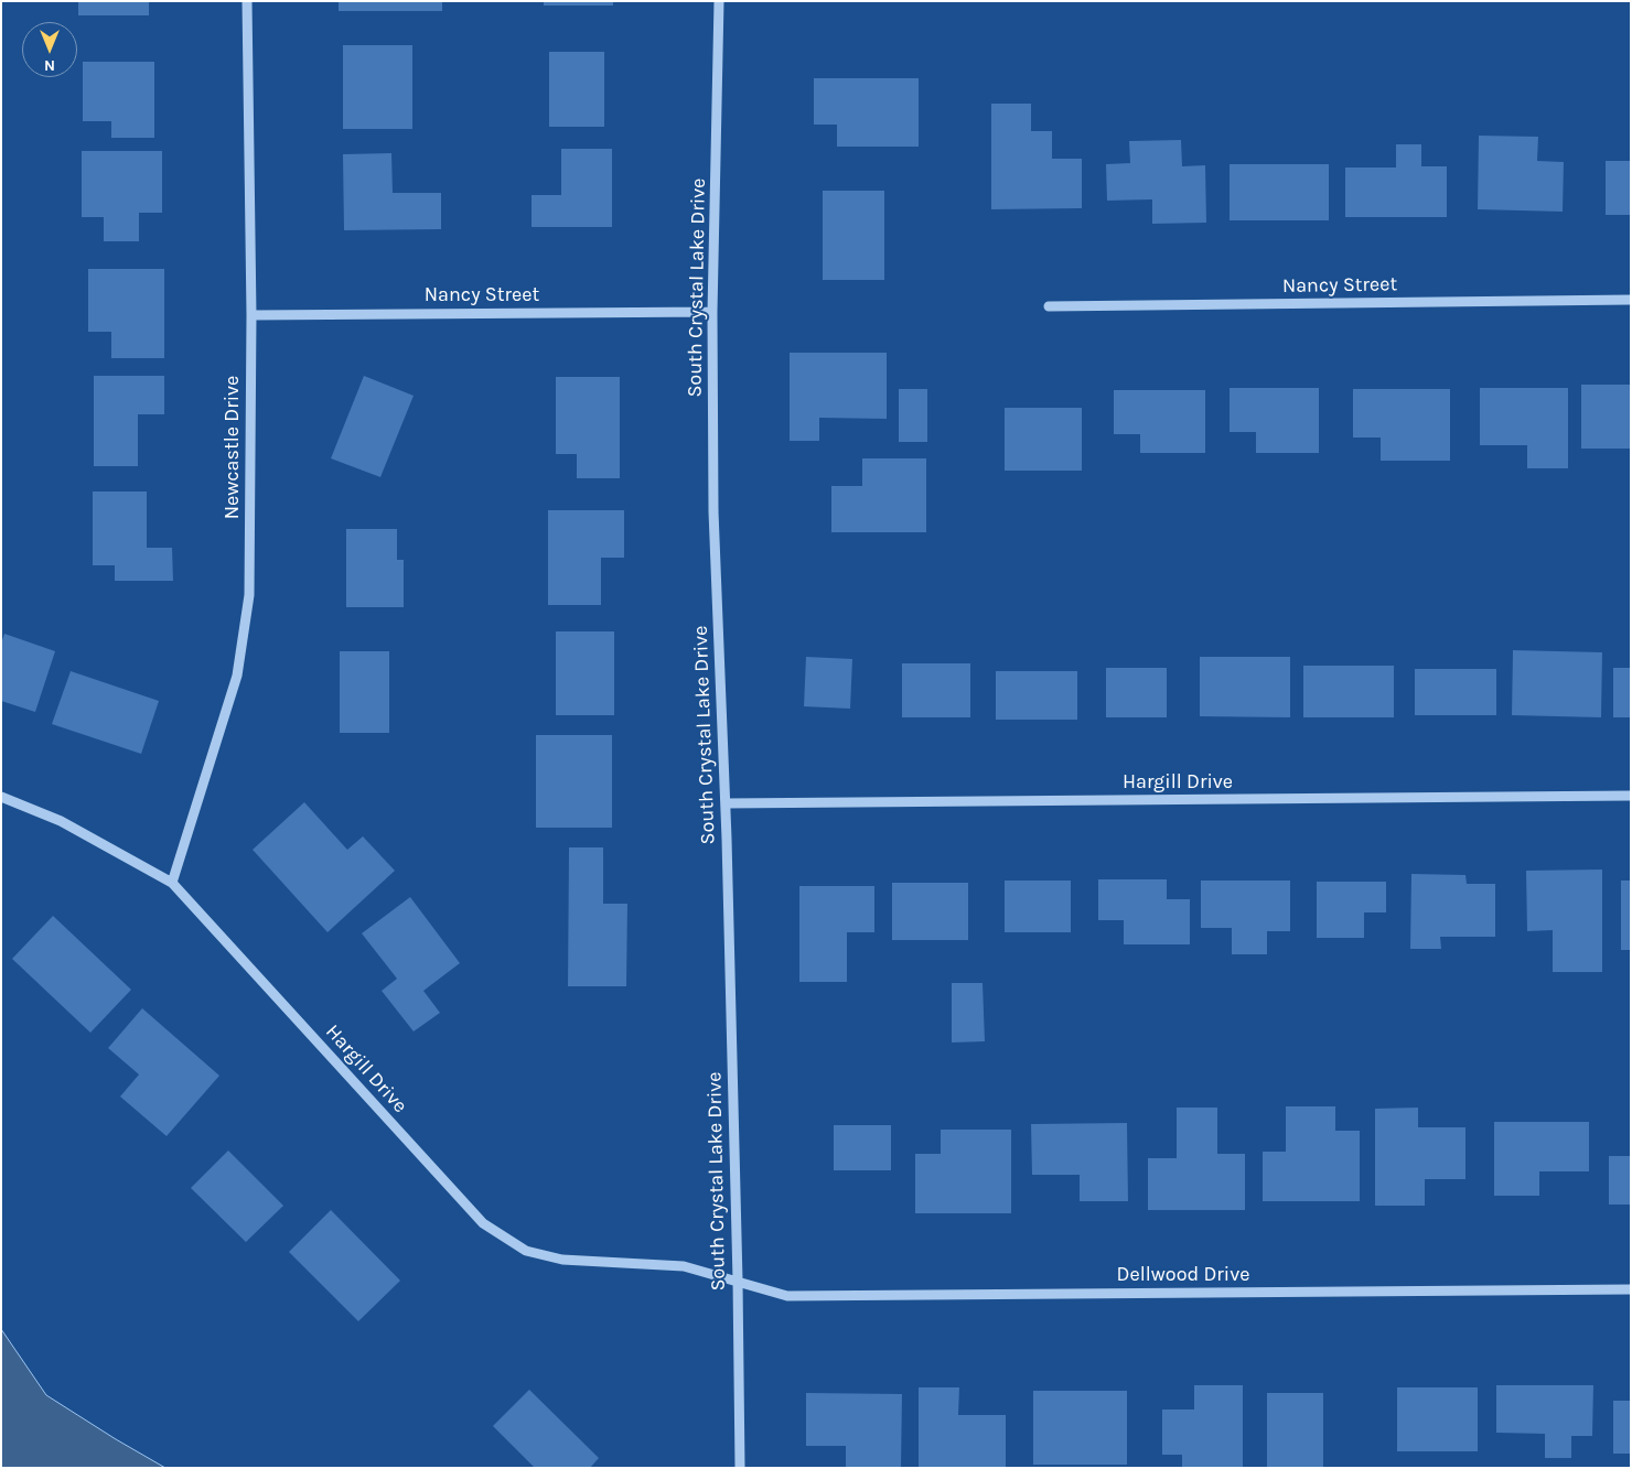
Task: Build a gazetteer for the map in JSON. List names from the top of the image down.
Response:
{
  "streets": {
    "street": [
      "Nancy Street",
      "South Crystal Lake Drive",
      "Newcastle Drive",
      "Hargill Drive",
      "Dellwood Drive"
    ]
  },
  "crossings": [
    ["Nancy Street", "South Crystal Lake Drive"],
    ["Nancy Street", "Newcastle Drive"],
    ["South Crystal Lake Drive", "Hargill Drive"],
    ["South Crystal Lake Drive", "Dellwood Drive"],
    ["Newcastle Drive", "Hargill Drive"],
    ["Hargill Drive", "Dellwood Drive"]
  ],
  "north": "bottom"
}
